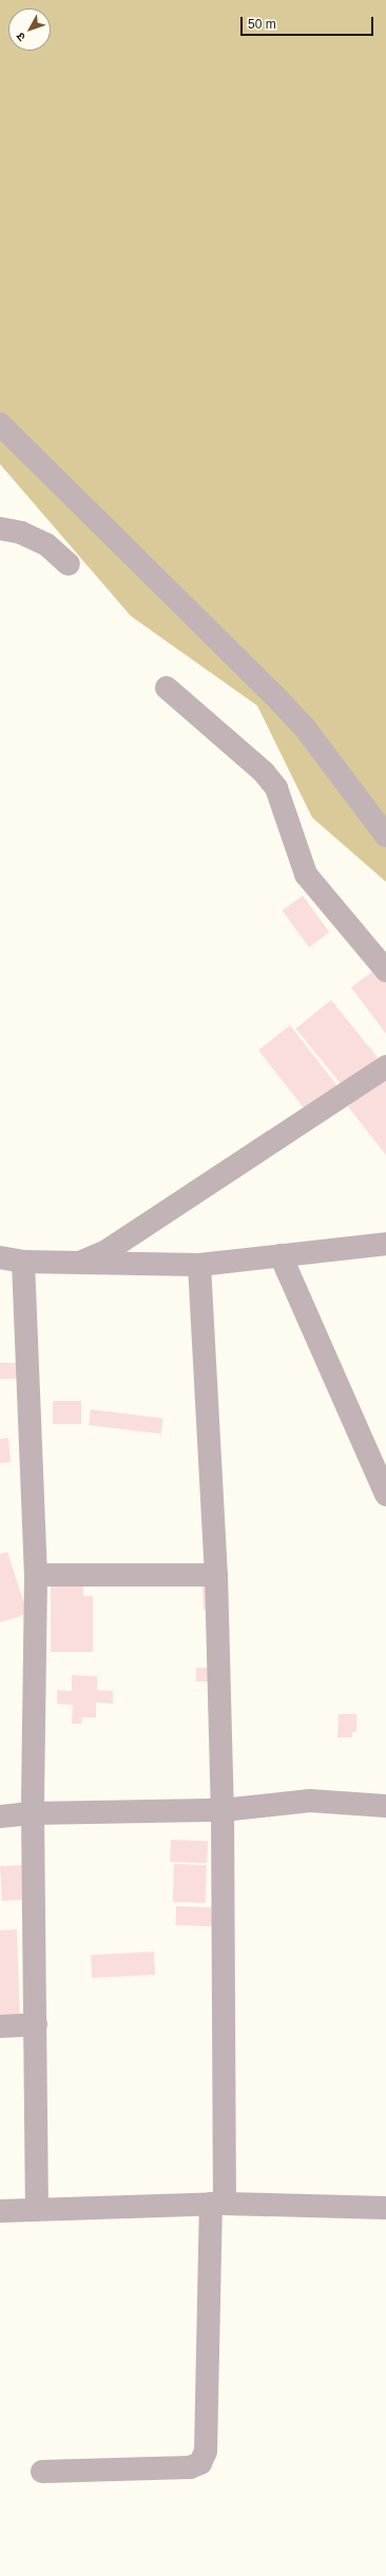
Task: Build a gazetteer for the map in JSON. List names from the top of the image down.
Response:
{
  "scale_bar": "50 m",
  "north": "bottom left"
}
